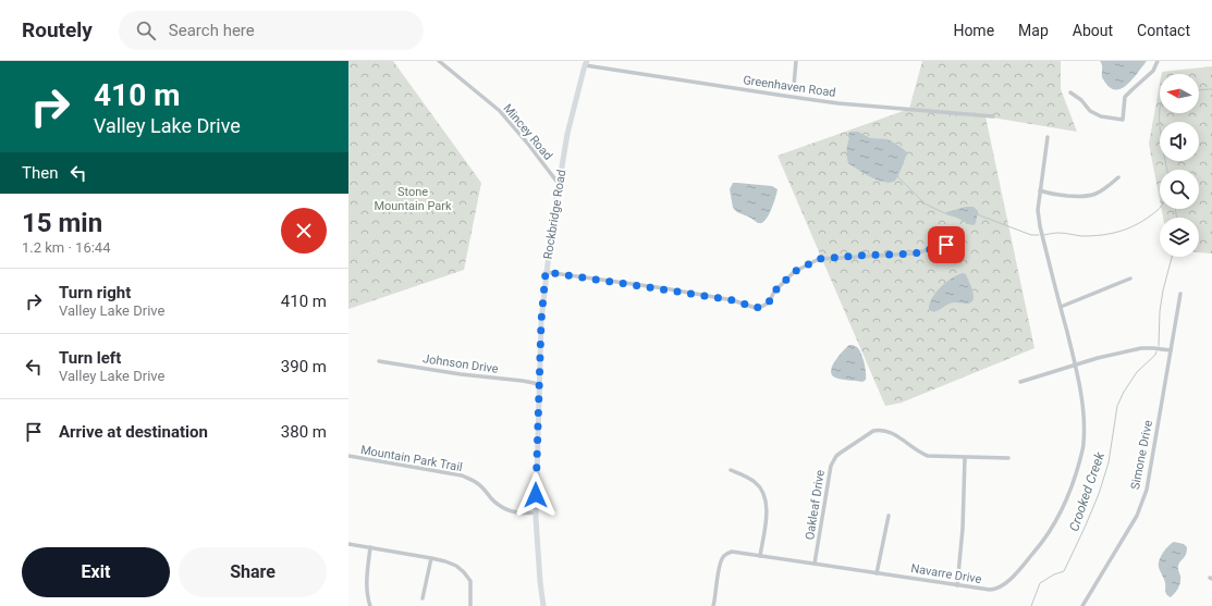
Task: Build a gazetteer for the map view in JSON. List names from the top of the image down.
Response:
{
  "streets": {
    "main road": ["Rockbridge Road"],
    "street": [
      "Greenhaven Road",
      "Mincey Road",
      "Johnson Drive",
      "Simone Drive",
      "Mountain Park Trail",
      "Oakleaf Drive",
      "Navarre Drive"
    ]
  },
  "crossings": [
    ["Greenhaven Road", "Rockbridge Road"],
    ["Mincey Road", "Rockbridge Road"],
    ["Rockbridge Road", "Johnson Drive"],
    ["Rockbridge Road", "Mountain Park Trail"],
    ["Oakleaf Drive", "Navarre Drive"]
  ],
  "water": ["Crooked Creek"],
  "parks": ["Stone Mountain Park"],
  "north": "left",
  "page": {
    "header": "Routely",
    "search": "Search here",
    "nav": [
      "Home",
      "Map",
      "About",
      "Contact"
    ],
    "turn": ["410 m", "Valley Lake Drive"],
    "then": "Then",
    "heading": ["15 min", "1.2 km · 16:44"],
    "list": [
      {
        "name": "Turn right",
        "note": "Valley Lake Drive",
        "value": "410 m"
      },
      {
        "name": "Turn left",
        "note": "Valley Lake Drive",
        "value": "390 m"
      },
      {
        "name": "Arrive at destination",
        "value": "380 m"
      }
    ],
    "buttons": ["Exit", "Share"]
  }
}
